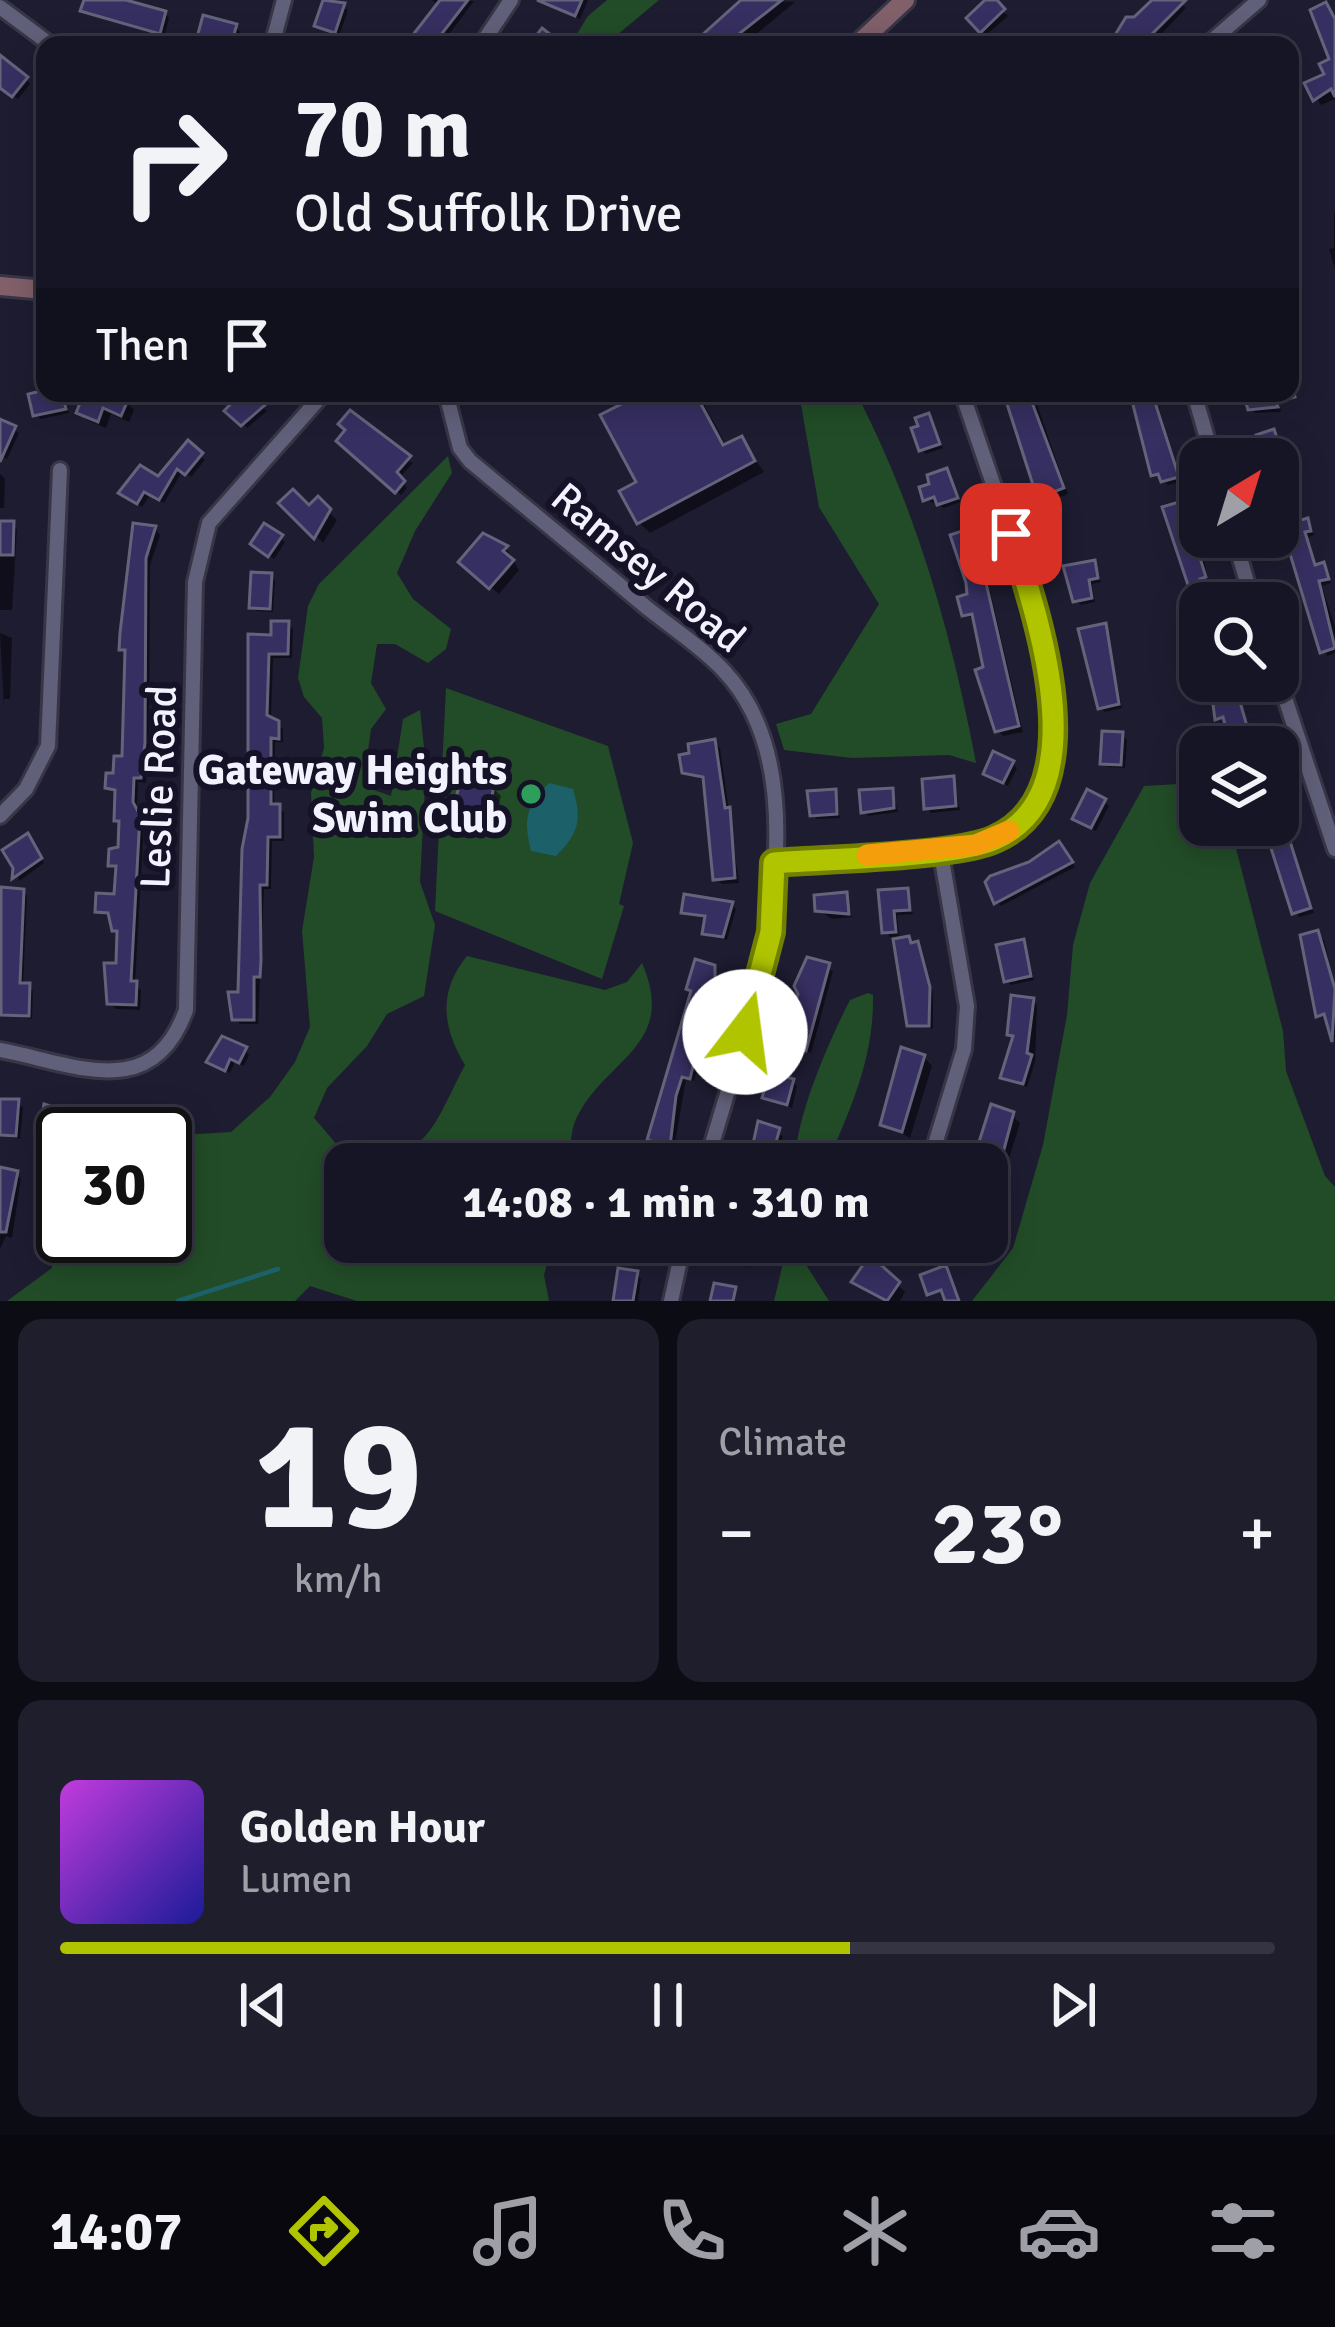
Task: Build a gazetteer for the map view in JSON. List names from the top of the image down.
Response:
{
  "streets": {
    "street": ["Ramsey Road", "Leslie Road"]
  },
  "places": ["Gateway Heights Swim Club"],
  "north": "top right",
  "page": {
    "turn": ["70 m", "Old Suffolk Drive"],
    "then": "Then",
    "limit": "30",
    "trip": "14:08 · 1 min · 310 m",
    "tile": [
      ["19", "km/h"],
      "Climate"
    ],
    "heat": ["−", "23°", "+"],
    "song": ["Golden Hour", "Lumen"],
    "tabs": "14:07"
  }
}
